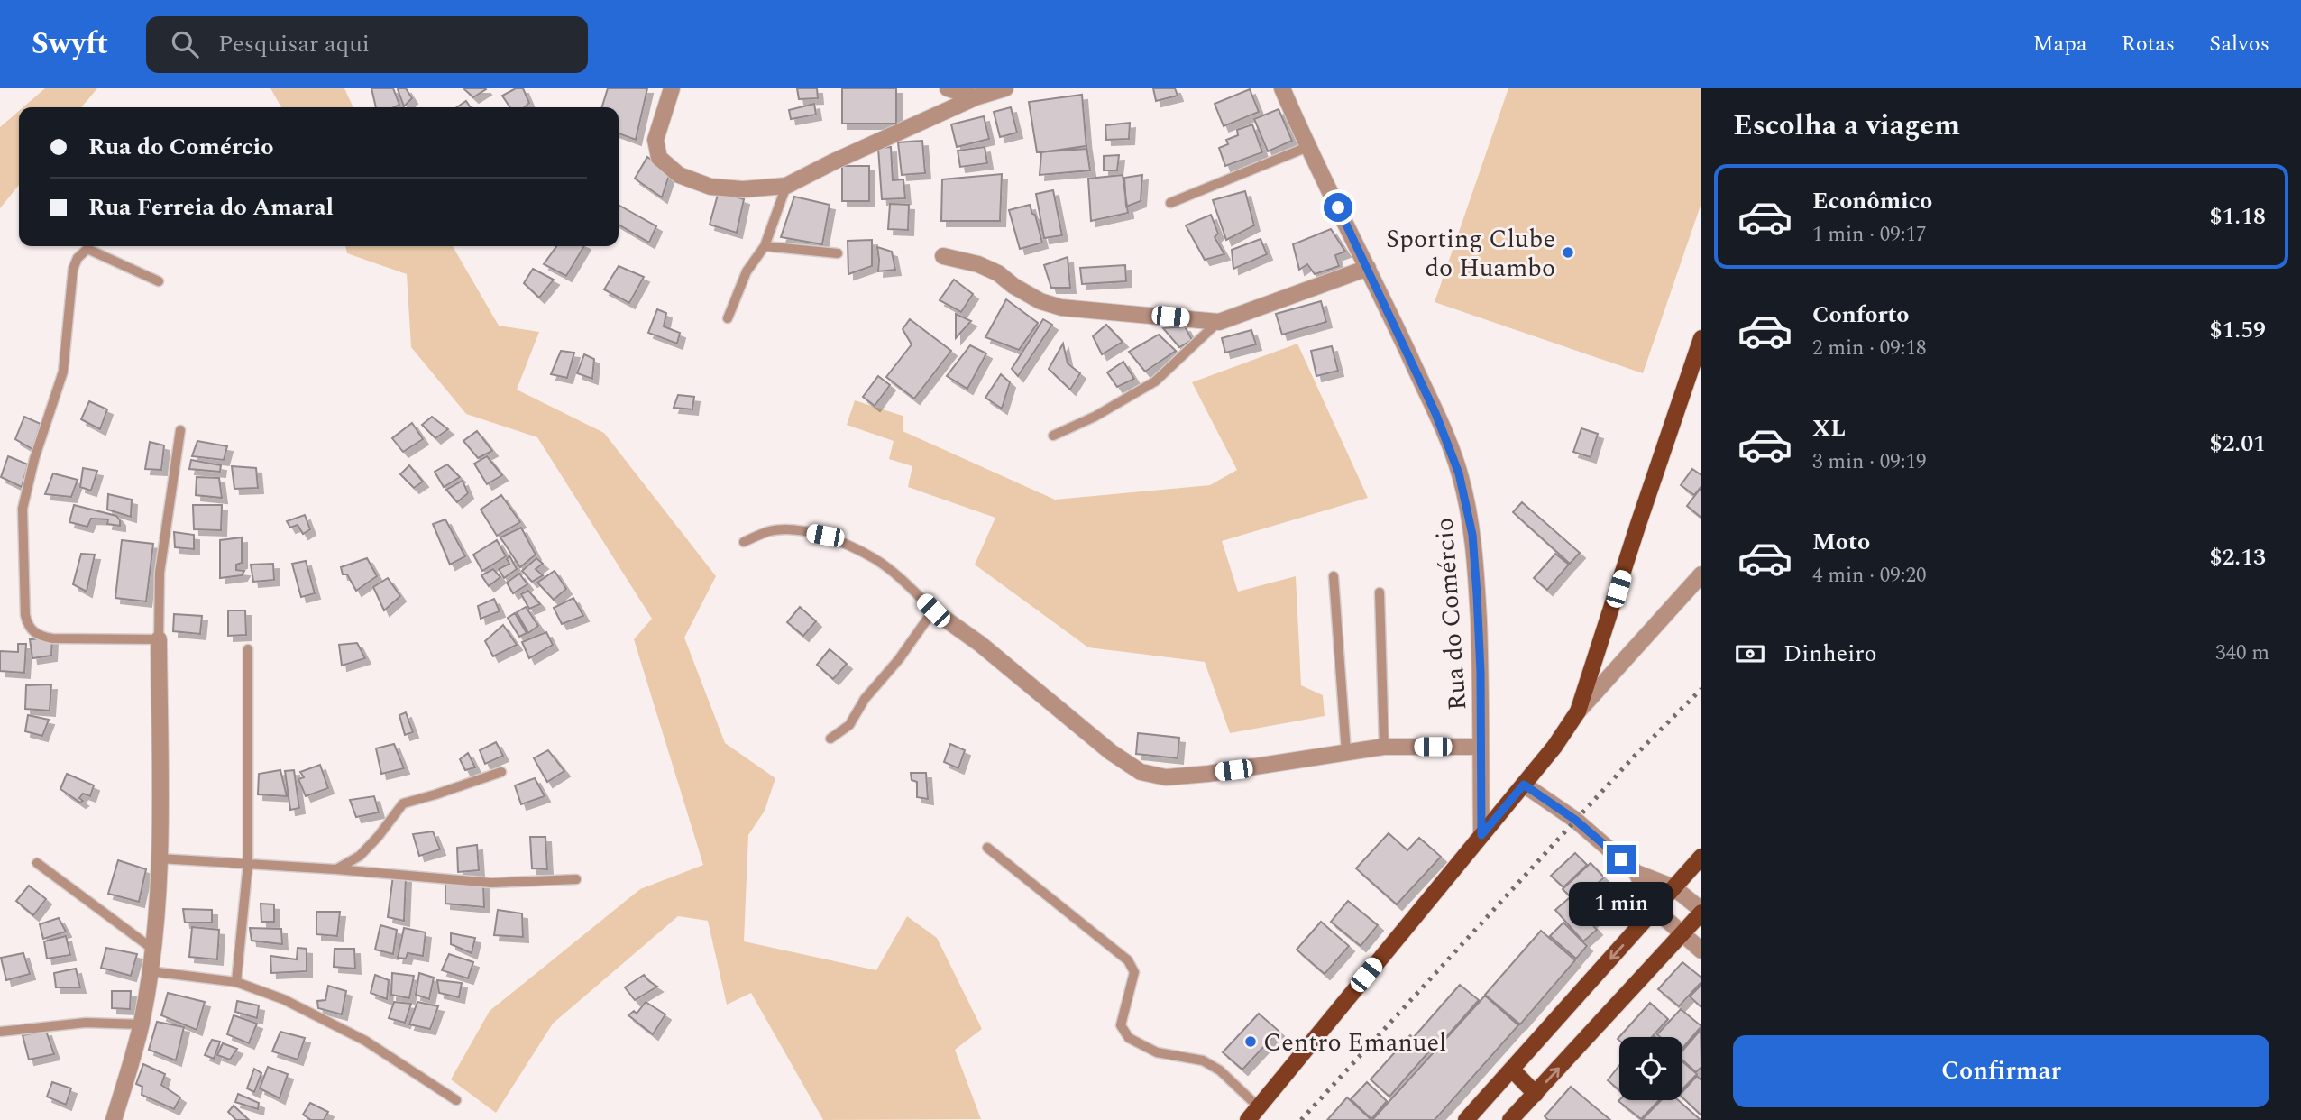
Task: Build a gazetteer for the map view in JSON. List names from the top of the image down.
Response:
{
  "streets": {
    "street": ["Rua do Comércio"]
  },
  "places": ["Sporting Clube do Huambo", "Centro Emanuel"],
  "page": {
    "header": "Swyft",
    "search": "Pesquisar aqui",
    "nav": ["Mapa", "Rotas", "Salvos"],
    "heading": "Escolha a viagem",
    "banner": ["Rua do Comércio", "Rua Ferreia do Amaral"],
    "list": [
      {
        "name": "Econômico",
        "note": "1 min · 09:17",
        "value": "$1.18"
      },
      {
        "name": "Conforto",
        "note": "2 min · 09:18",
        "value": "$1.59"
      },
      {
        "name": "XL",
        "note": "3 min · 09:19",
        "value": "$2.01"
      },
      {
        "name": "Moto",
        "note": "4 min · 09:20",
        "value": "$2.13"
      }
    ],
    "pay": ["Dinheiro", "340 m"],
    "bubble": "1 min",
    "buttons": "Confirmar"
  }
}
